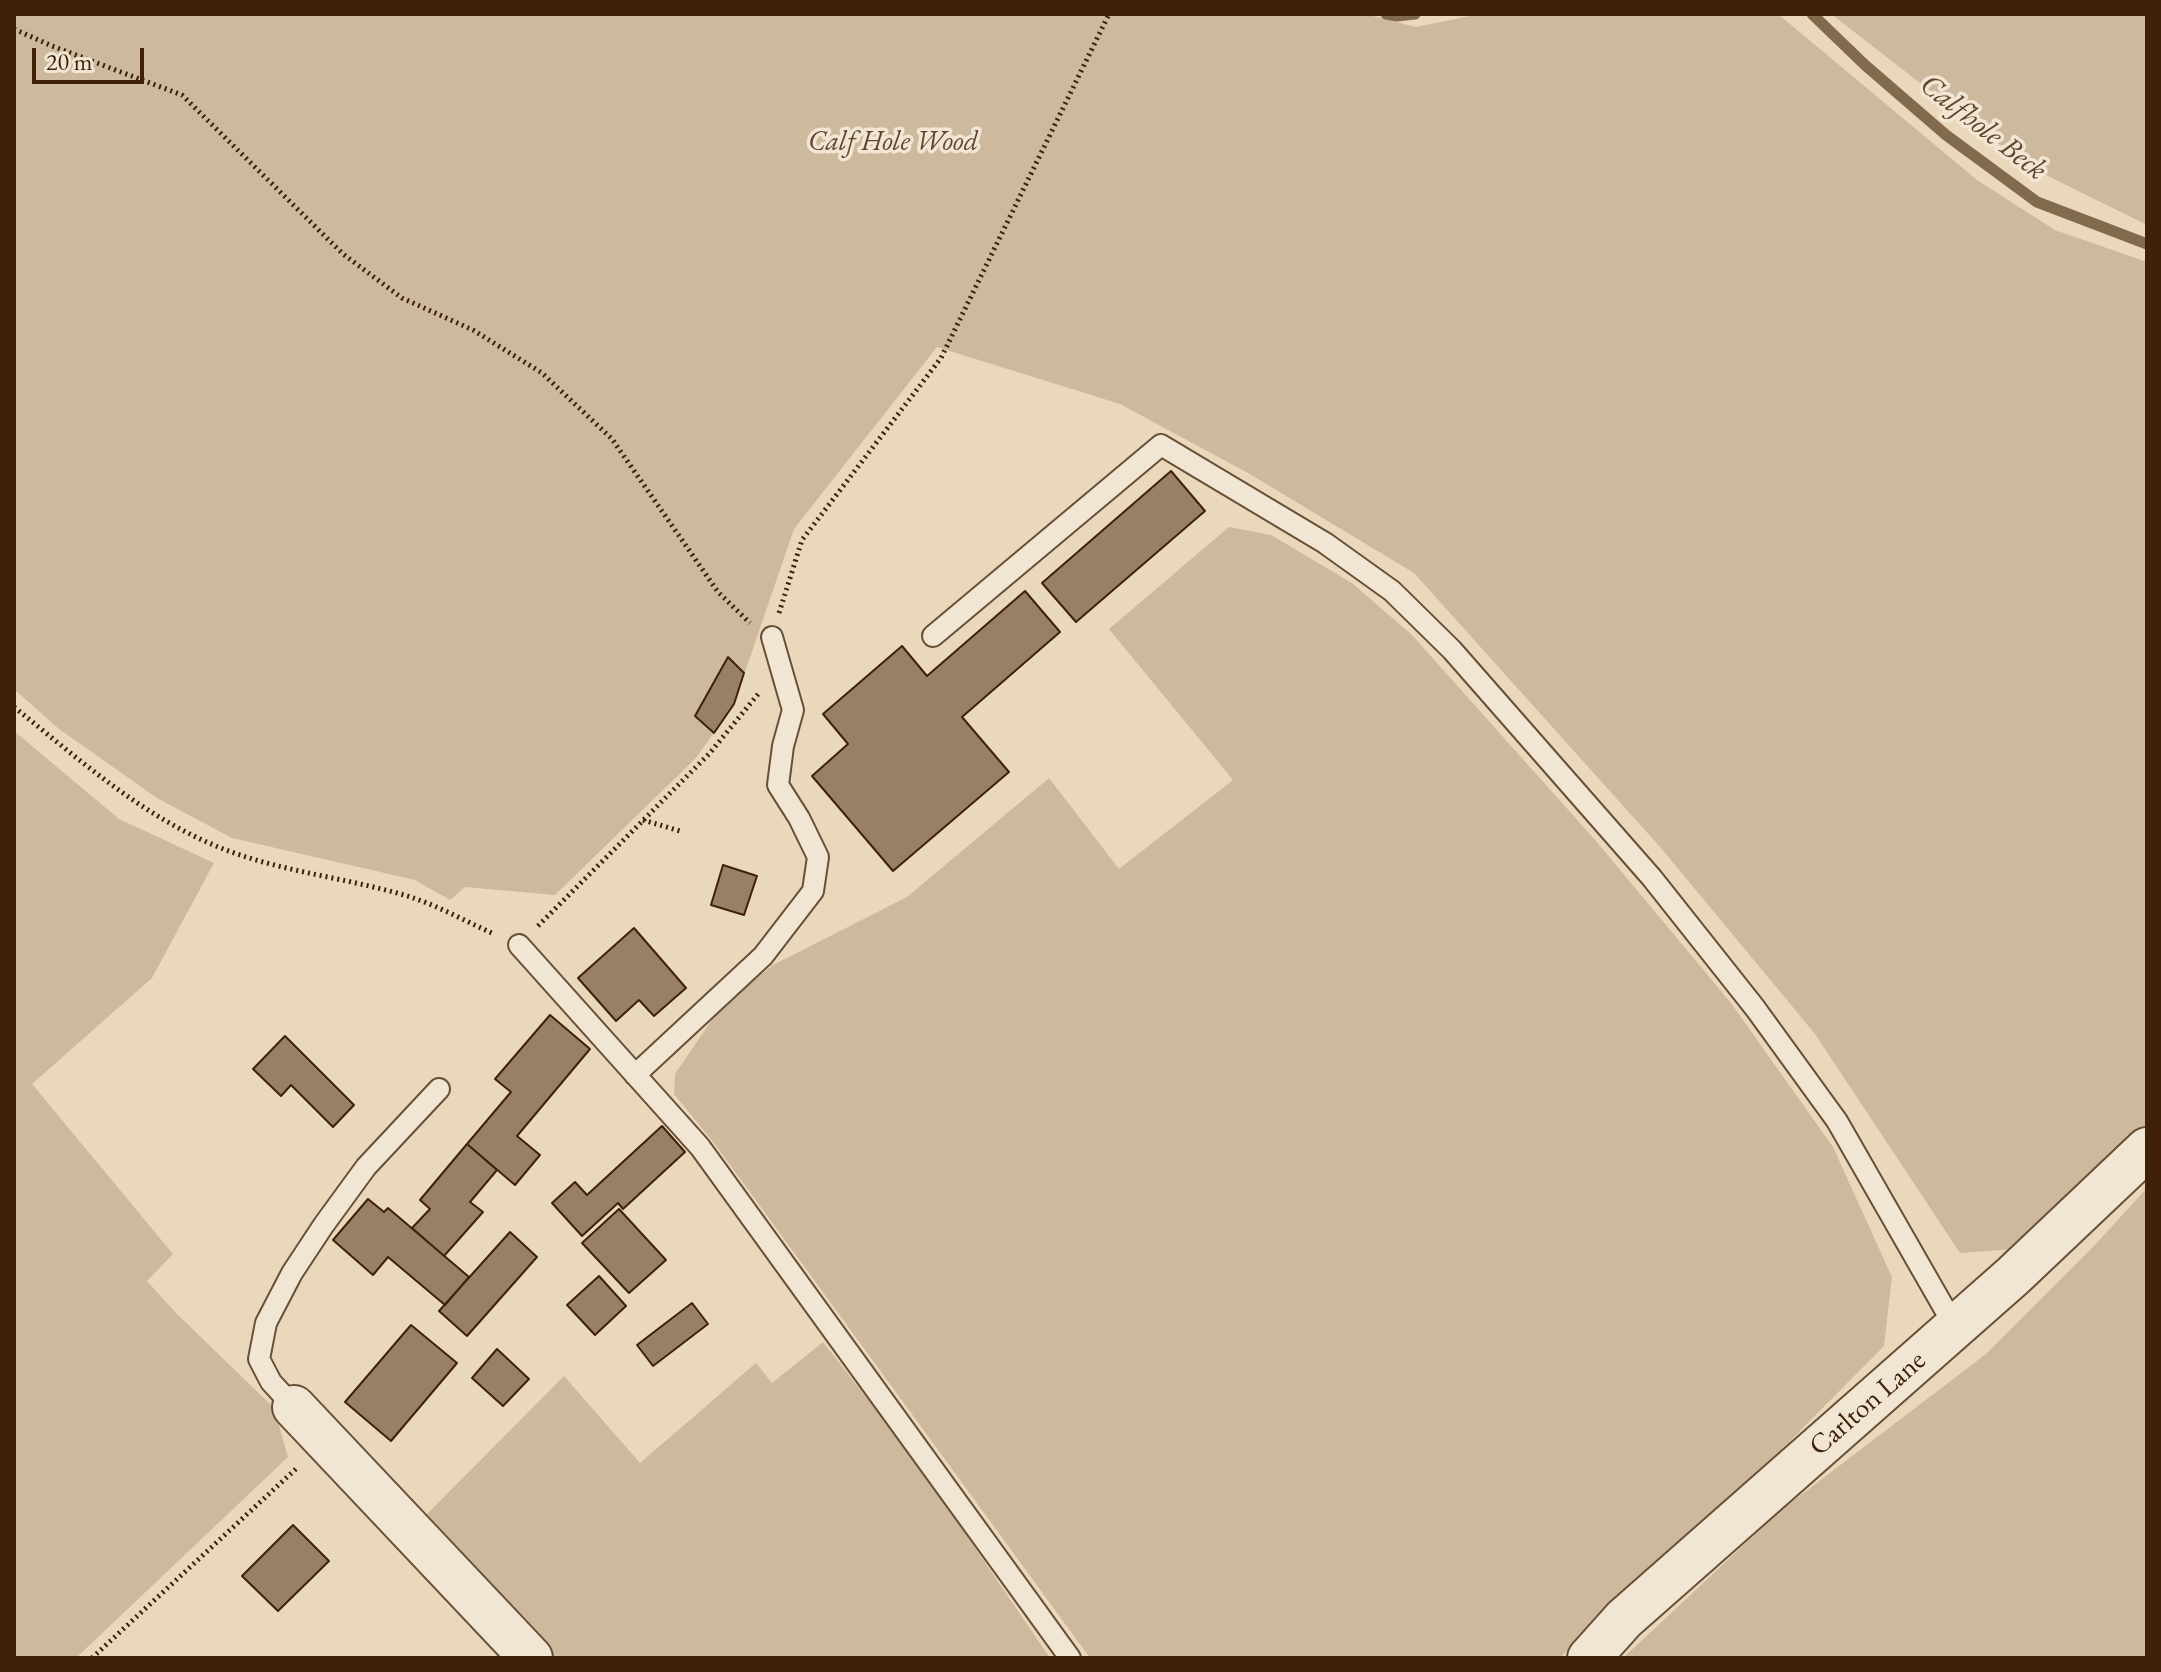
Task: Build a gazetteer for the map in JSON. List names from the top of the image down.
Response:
{
  "streets": {
    "street": ["Carlton Lane"]
  },
  "water": ["Calfhole Beck"],
  "parks": ["Calf Hole Wood"],
  "scale_bar": "20 m"
}
